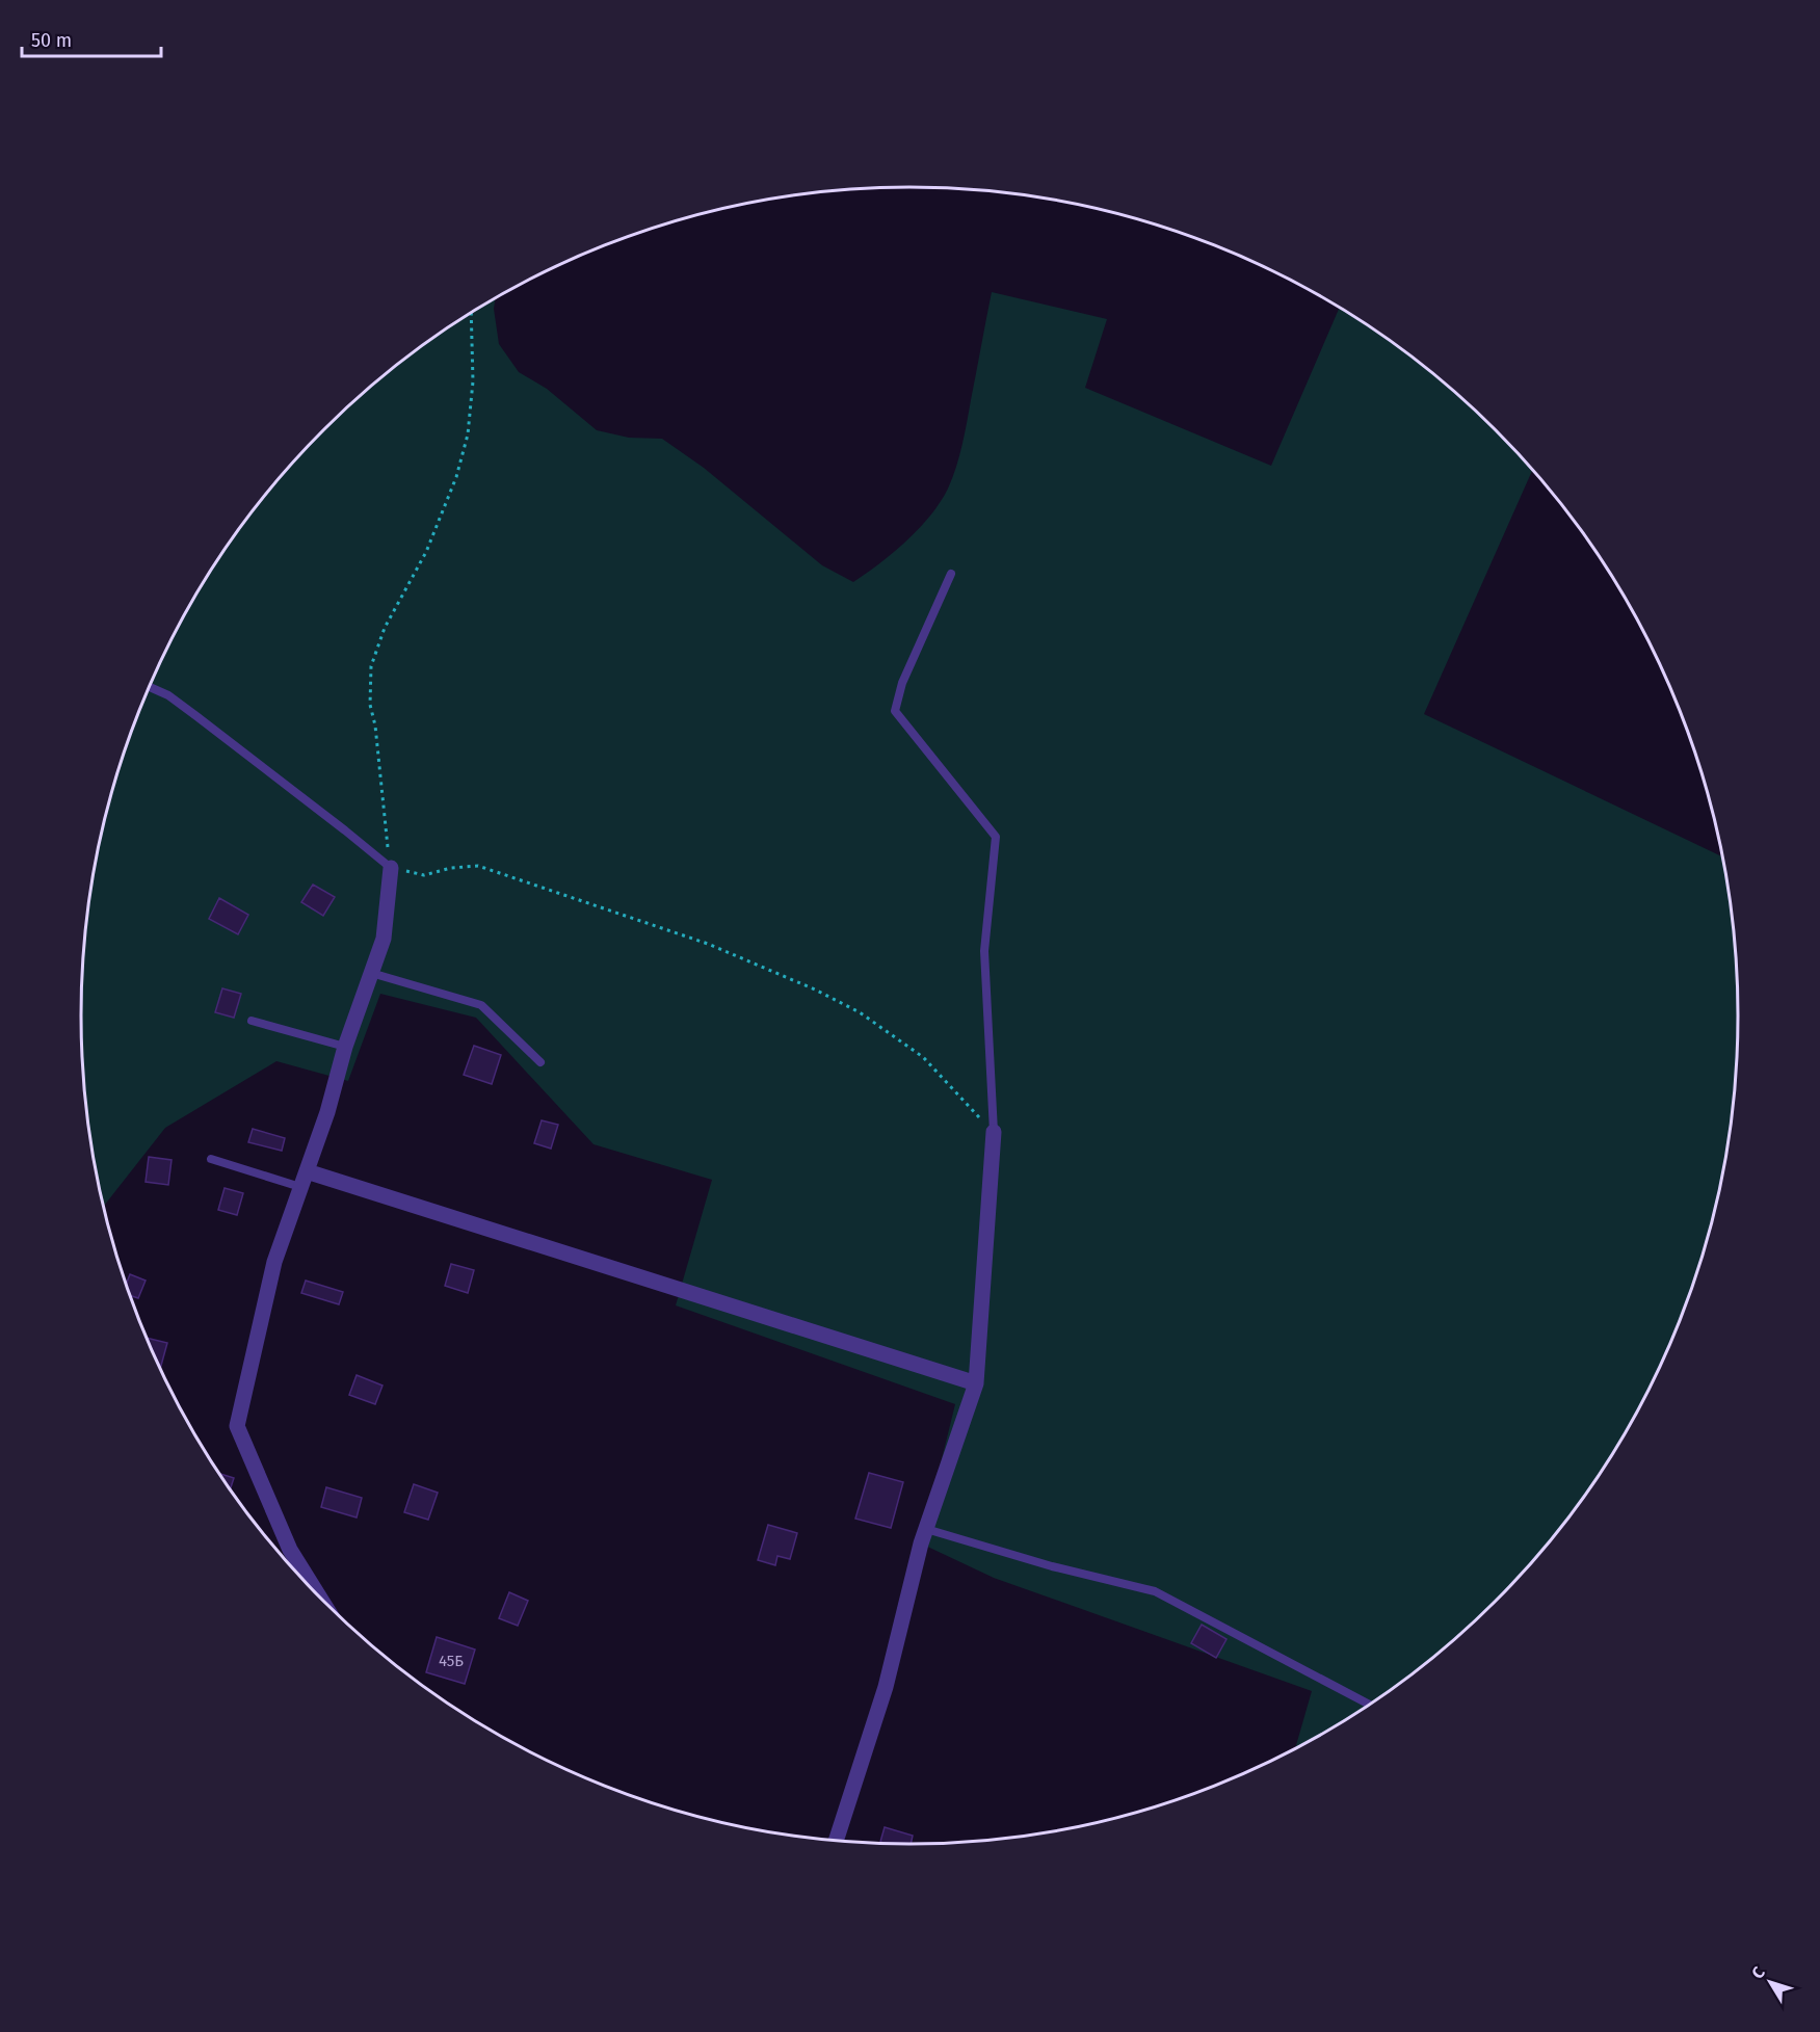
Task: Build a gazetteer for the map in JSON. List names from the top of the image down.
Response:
{
  "house_numbers": ["45Б"],
  "scale_bar": "50 m",
  "north": "top left"
}
